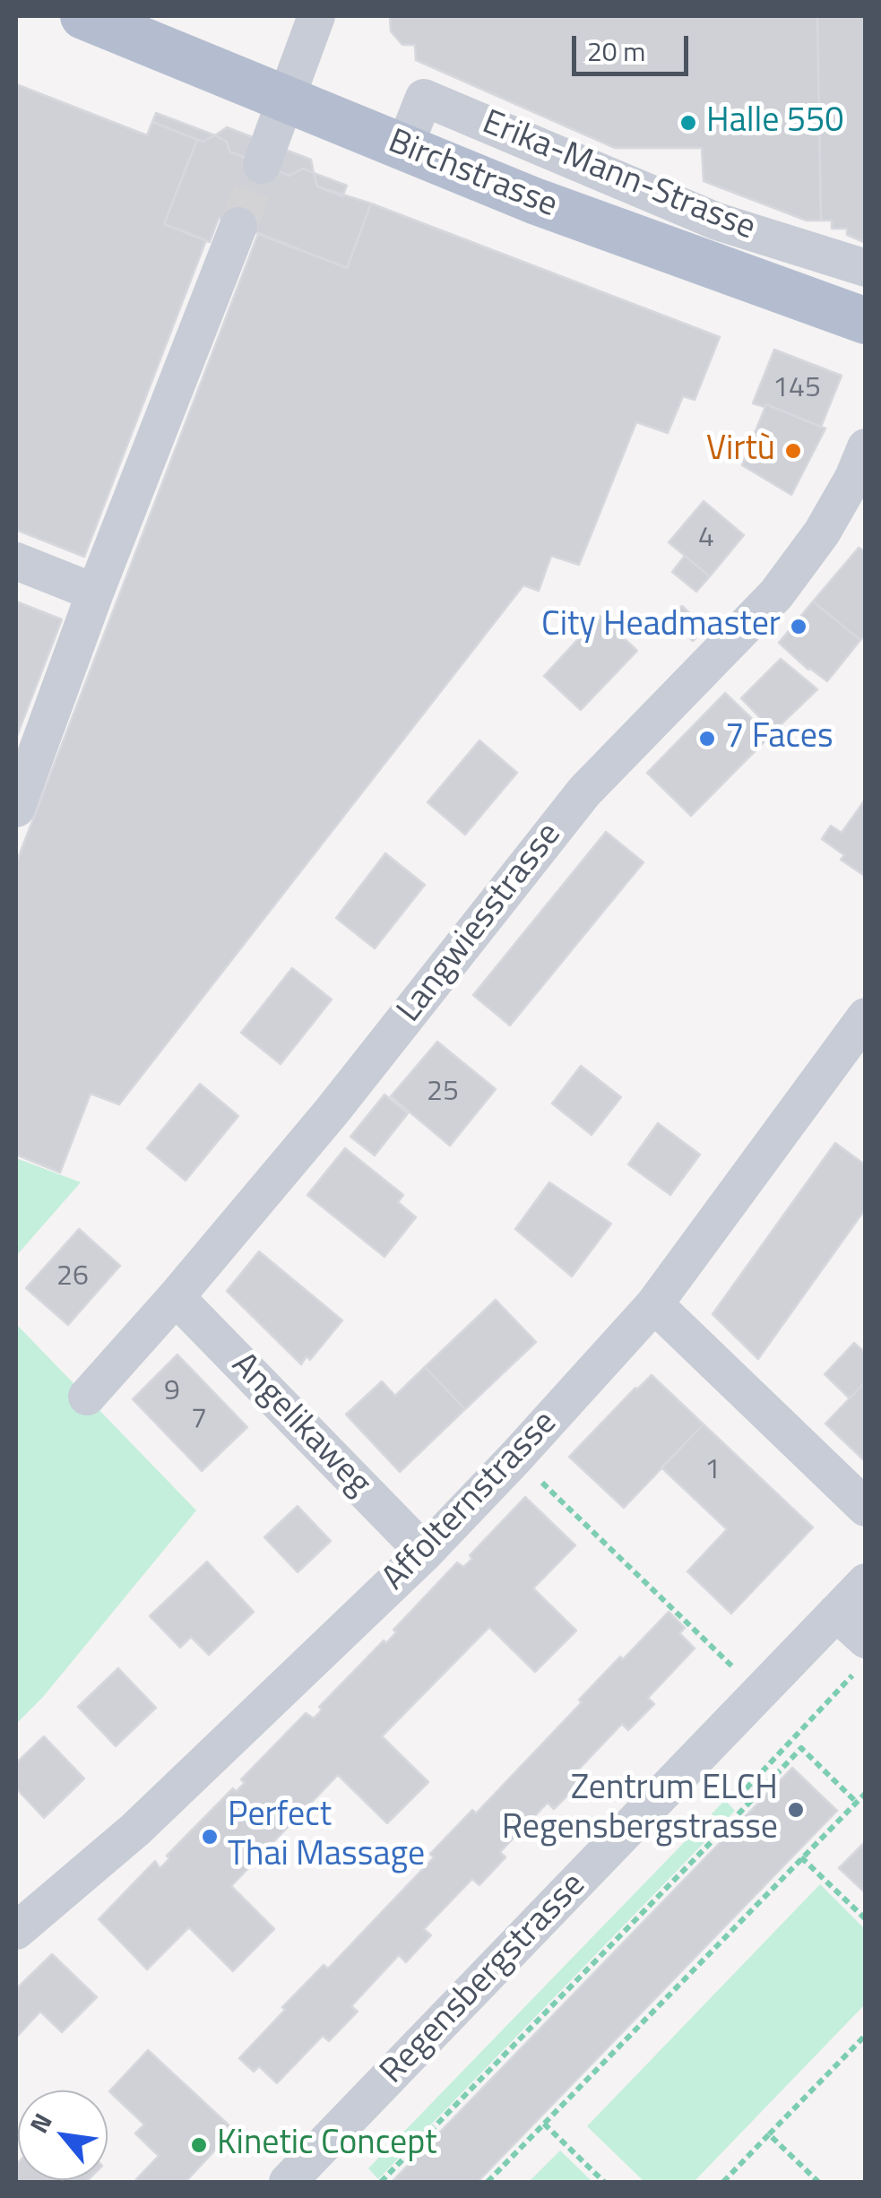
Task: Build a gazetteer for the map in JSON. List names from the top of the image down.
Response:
{
  "streets": {
    "main road": ["Birchstrasse"],
    "street": [
      "Erika-Mann-Strasse",
      "Langwiesstrasse",
      "Angelikaweg",
      "Affolternstrasse",
      "Regensbergstrasse"
    ]
  },
  "crossings": [
    ["Birchstrasse", "Erika-Mann-Strasse"],
    ["Langwiesstrasse", "Angelikaweg"],
    ["Angelikaweg", "Affolternstrasse"]
  ],
  "places": [
    "Halle 550",
    "Virtù",
    "City Headmaster",
    "7 Faces",
    "Zentrum ELCH Regensbergstrasse",
    "Perfect Thai Massage",
    "Kinetic Concept"
  ],
  "house_numbers": [
    "145",
    "4",
    "25",
    "26",
    "9",
    "7",
    "1"
  ],
  "scale_bar": "20 m",
  "north": "top left"
}
